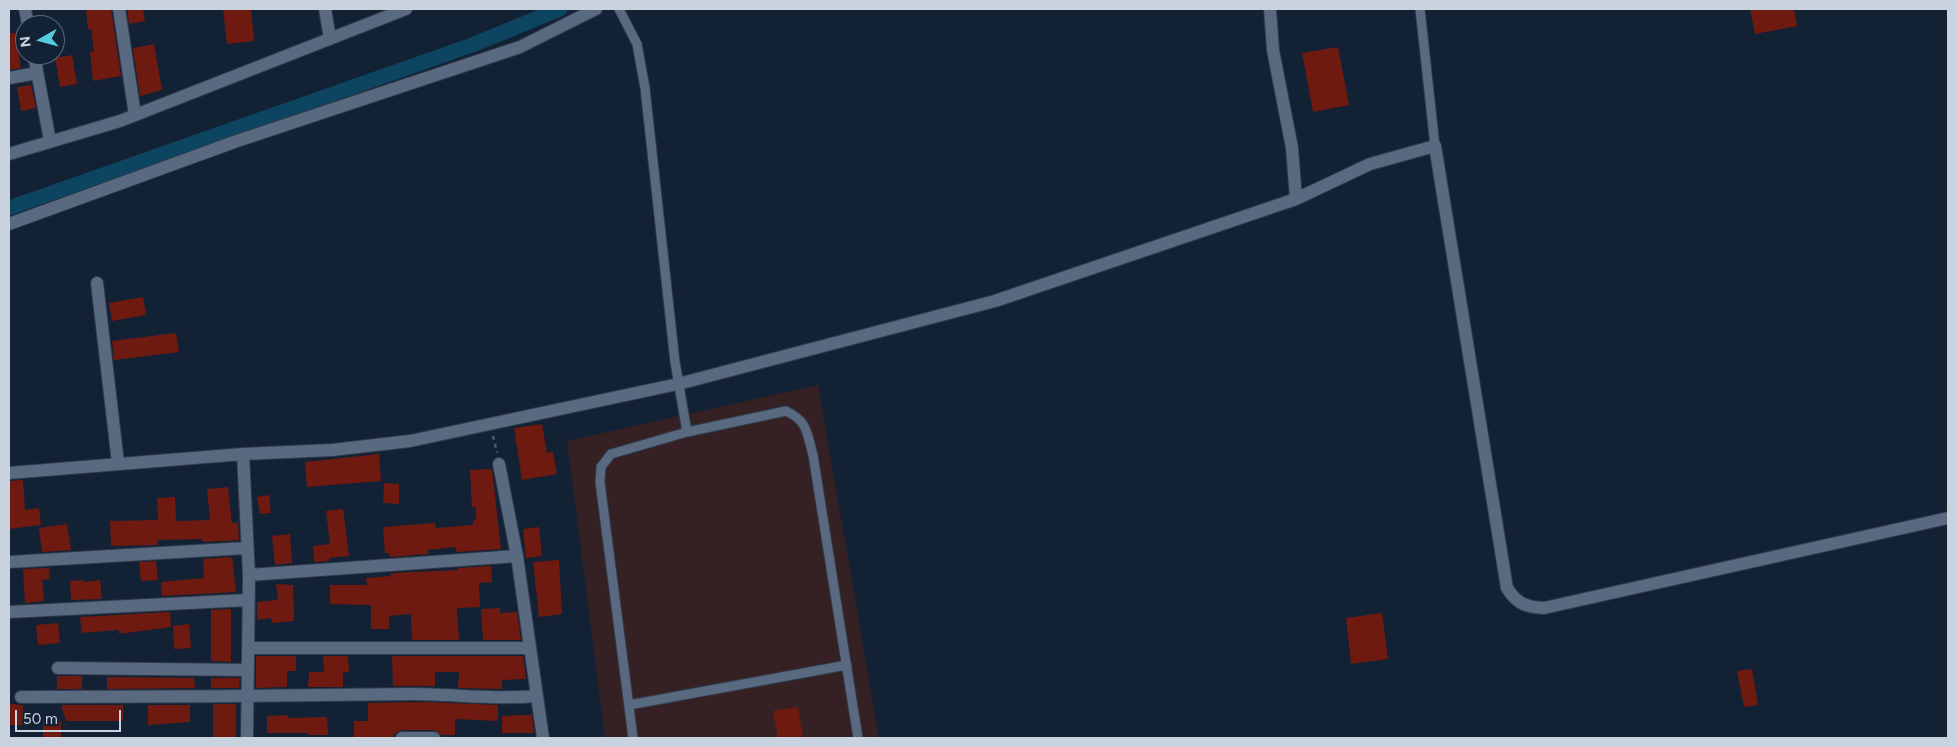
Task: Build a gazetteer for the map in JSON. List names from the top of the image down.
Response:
{
  "scale_bar": "50 m",
  "north": "left"
}
